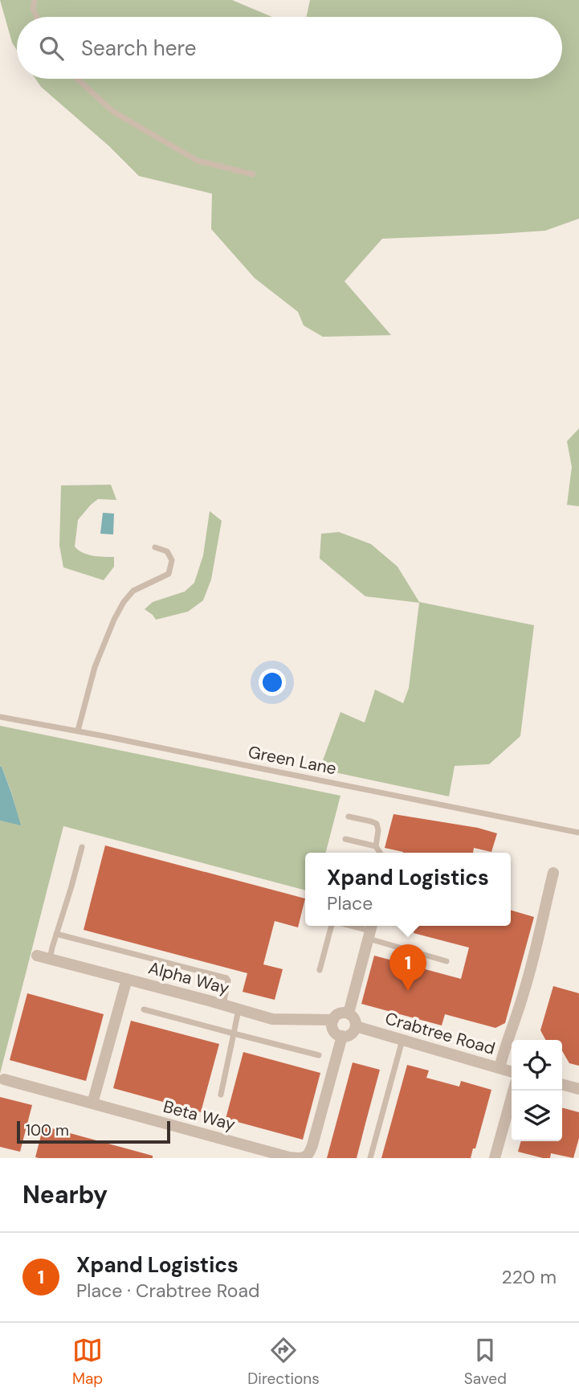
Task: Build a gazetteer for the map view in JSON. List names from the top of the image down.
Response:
{
  "streets": {
    "street": ["Alpha Way", "Crabtree Road", "Beta Way"],
    "lane": ["Green Lane"]
  },
  "crossings": [
    ["Alpha Way", "Crabtree Road"],
    ["Alpha Way", "Beta Way"],
    ["Crabtree Road", "Beta Way"]
  ],
  "scale_bar": "100 m",
  "page": {
    "search": "Search here",
    "popup": ["Xpand Logistics", "Place"],
    "pins": "1",
    "scale": "100 m",
    "heading": "Nearby",
    "list": [
      {
        "mark": "1",
        "name": "Xpand Logistics",
        "note": "Place · Crabtree Road",
        "value": "220 m"
      }
    ],
    "nav": ["Map", "Directions", "Saved"]
  }
}
